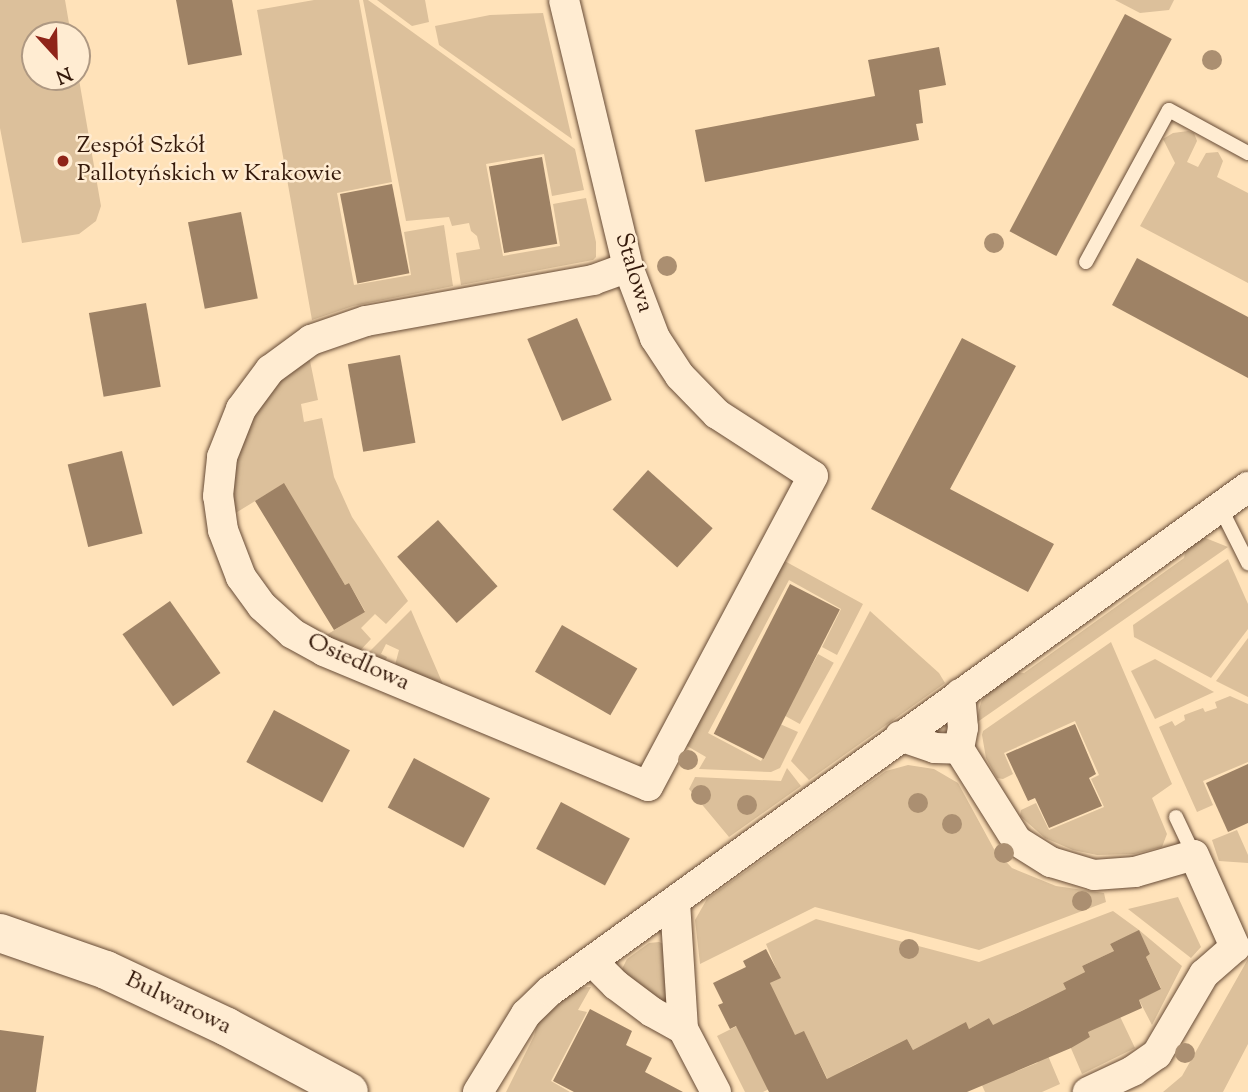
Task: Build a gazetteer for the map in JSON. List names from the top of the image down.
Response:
{
  "streets": {
    "street": ["Stalowa", "Osiedlowa", "Bulwarowa"]
  },
  "crossings": [
    ["Stalowa", "Osiedlowa"]
  ],
  "places": ["Zespół Szkół Pallotyńskich w Krakowie"],
  "north": "bottom"
}
